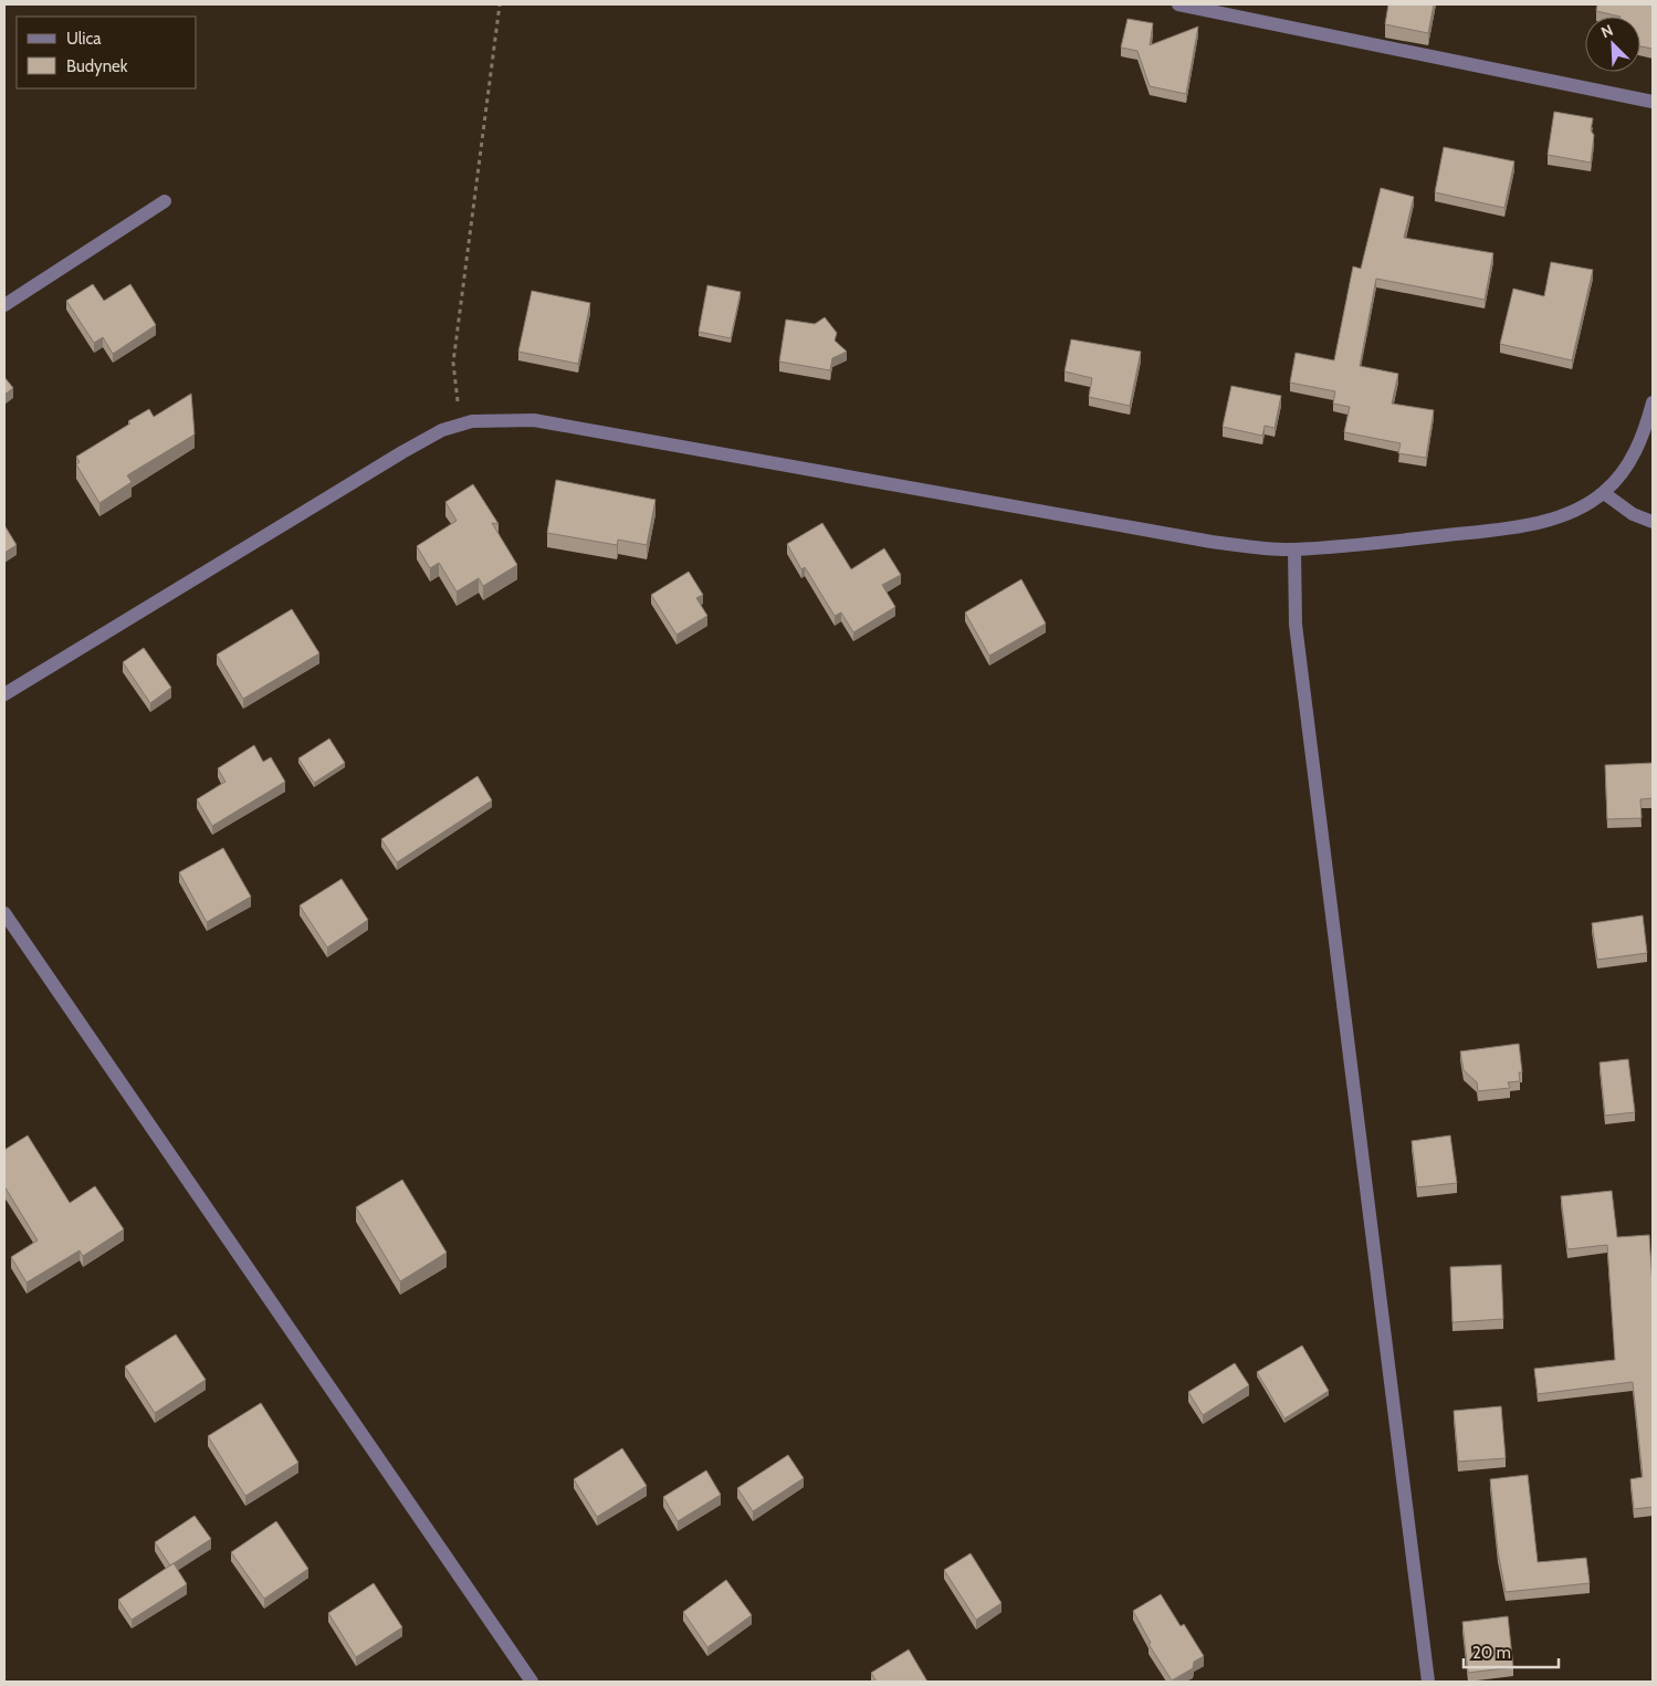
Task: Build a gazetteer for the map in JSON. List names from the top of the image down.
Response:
{
  "legend": ["Ulica", "Budynek"],
  "scale_bar": "20 m",
  "north": "top left"
}
